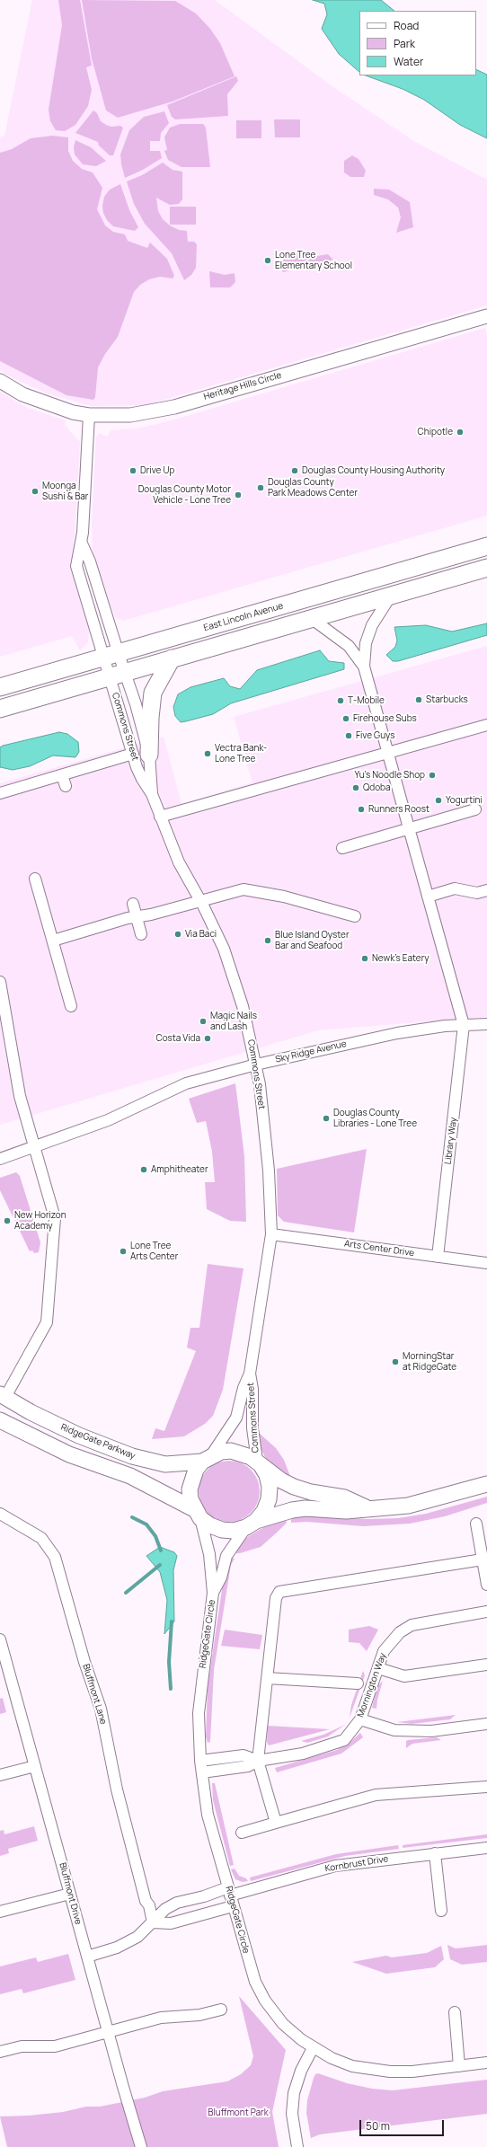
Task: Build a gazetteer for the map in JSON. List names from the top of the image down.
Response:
{
  "streets": {
    "main road": ["East Lincoln Avenue", "RidgeGate Parkway"],
    "street": [
      "Heritage Hills Circle",
      "Commons Street",
      "Sky Ridge Avenue",
      "Library Way",
      "Arts Center Drive",
      "RidgeGate Circle",
      "Mornington Way",
      "Bluffmont Lane",
      "Kornbrust Drive",
      "Bluffmont Drive"
    ]
  },
  "crossings": [
    ["East Lincoln Avenue", "Commons Street"],
    ["Commons Street", "Sky Ridge Avenue"],
    ["Commons Street", "Arts Center Drive"],
    ["Commons Street", "RidgeGate Parkway"],
    ["Commons Street", "RidgeGate Circle"],
    ["Sky Ridge Avenue", "Library Way"],
    ["Library Way", "Arts Center Drive"],
    ["RidgeGate Parkway", "RidgeGate Circle"],
    ["RidgeGate Circle", "Mornington Way"],
    ["RidgeGate Circle", "Kornbrust Drive"],
    ["Bluffmont Lane", "Kornbrust Drive"],
    ["Kornbrust Drive", "Bluffmont Drive"]
  ],
  "parks": ["Bluffmont Park"],
  "places": [
    "Lone Tree Elementary School",
    "Chipotle",
    "Drive Up",
    "Douglas County Housing Authority",
    "Douglas County Park Meadows Center",
    "Moonga Sushi & Bar",
    "Douglas County Motor Vehicle - Lone Tree",
    "Starbucks",
    "T-Mobile",
    "Firehouse Subs",
    "Five Guys",
    "Vectra Bank- Lone Tree",
    "Yu's Noodle Shop",
    "Qdoba",
    "Yogurtini",
    "Runners Roost",
    "Via Baci",
    "Blue Island Oyster Bar and Seafood",
    "Newk’s Eatery",
    "Magic Nails and Lash",
    "Costa Vida",
    "Douglas County Libraries - Lone Tree",
    "Amphitheater",
    "New Horizon Academy",
    "Lone Tree Arts Center",
    "MorningStar at RidgeGate"
  ],
  "legend": ["Road", "Park", "Water"],
  "scale_bar": "50 m"
}
